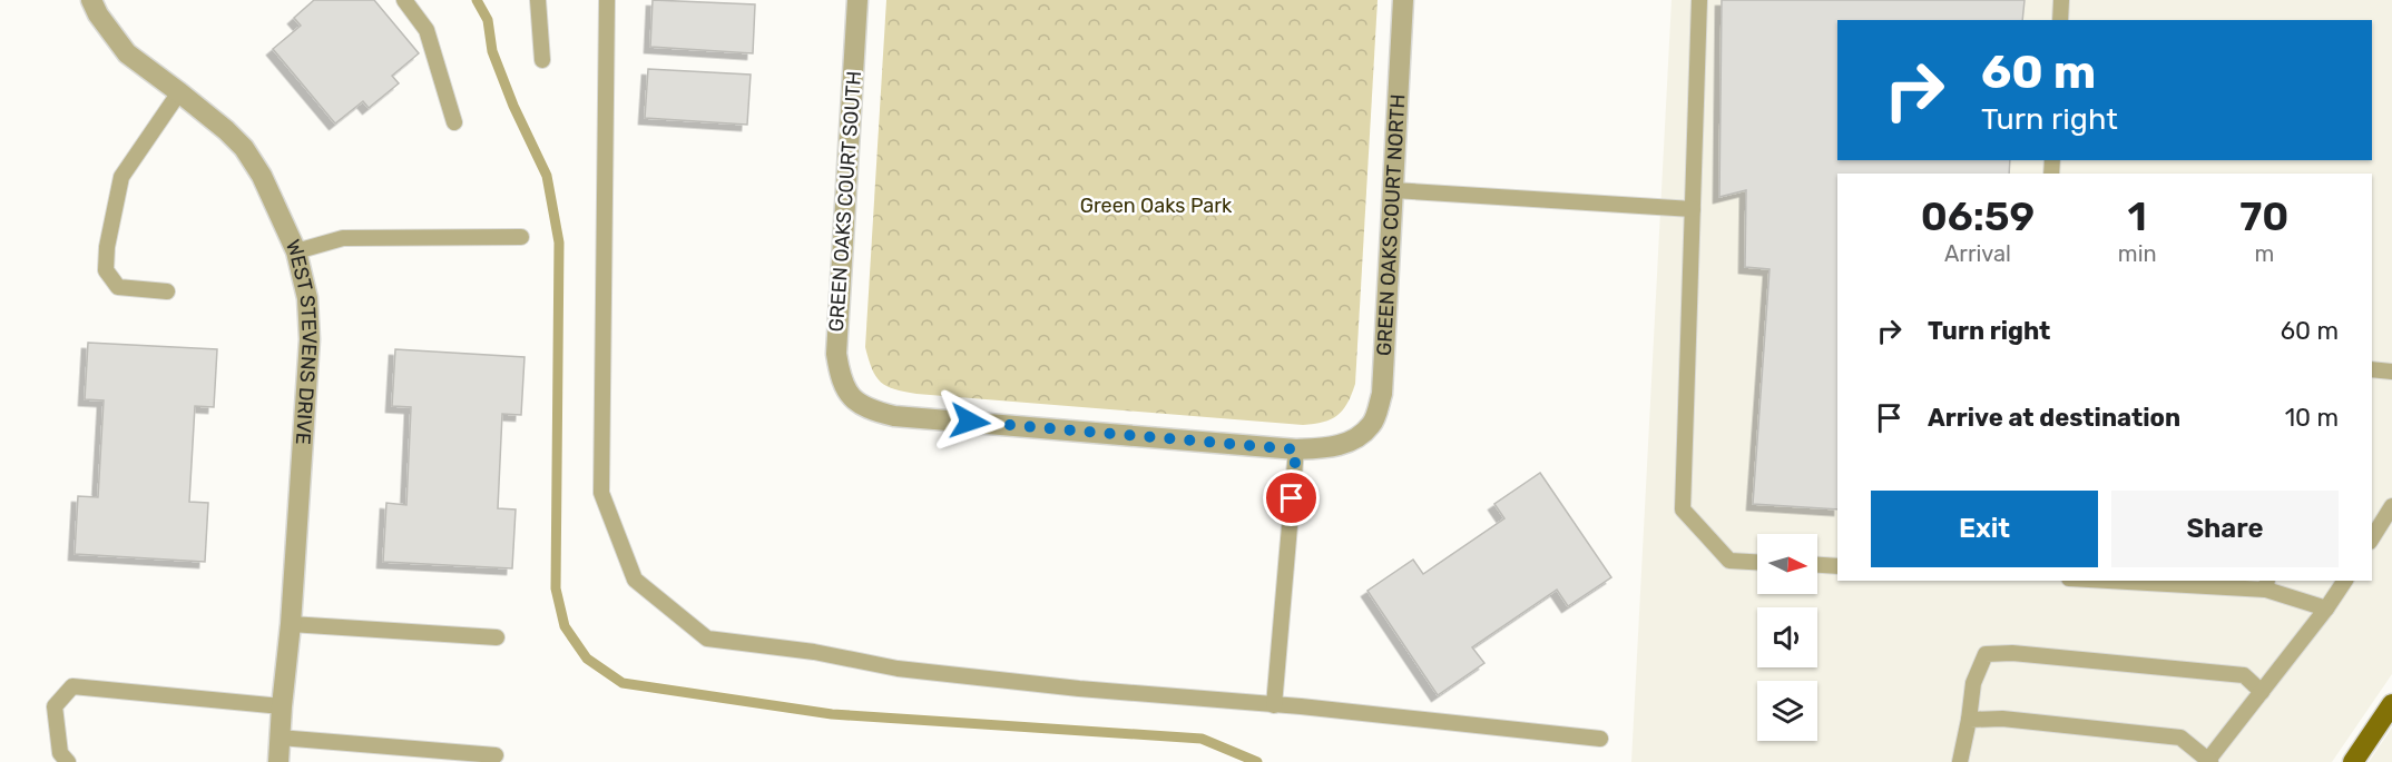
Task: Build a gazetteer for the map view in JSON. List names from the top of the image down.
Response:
{
  "streets": {
    "street": ["GREEN OAKS COURT SOUTH", "GREEN OAKS COURT NORTH", "WEST STEVENS DRIVE"]
  },
  "crossings": [
    ["GREEN OAKS COURT SOUTH", "GREEN OAKS COURT NORTH"]
  ],
  "parks": ["Green Oaks Park"],
  "north": "right",
  "page": {
    "turn": ["60 m", "Turn right"],
    "eta": [
      "06:59",
      "Arrival",
      "1",
      "min",
      "70",
      "m"
    ],
    "list": [
      {
        "name": "Turn right",
        "value": "60 m"
      },
      {
        "name": "Arrive at destination",
        "value": "10 m"
      }
    ],
    "buttons": ["Exit", "Share"]
  }
}
